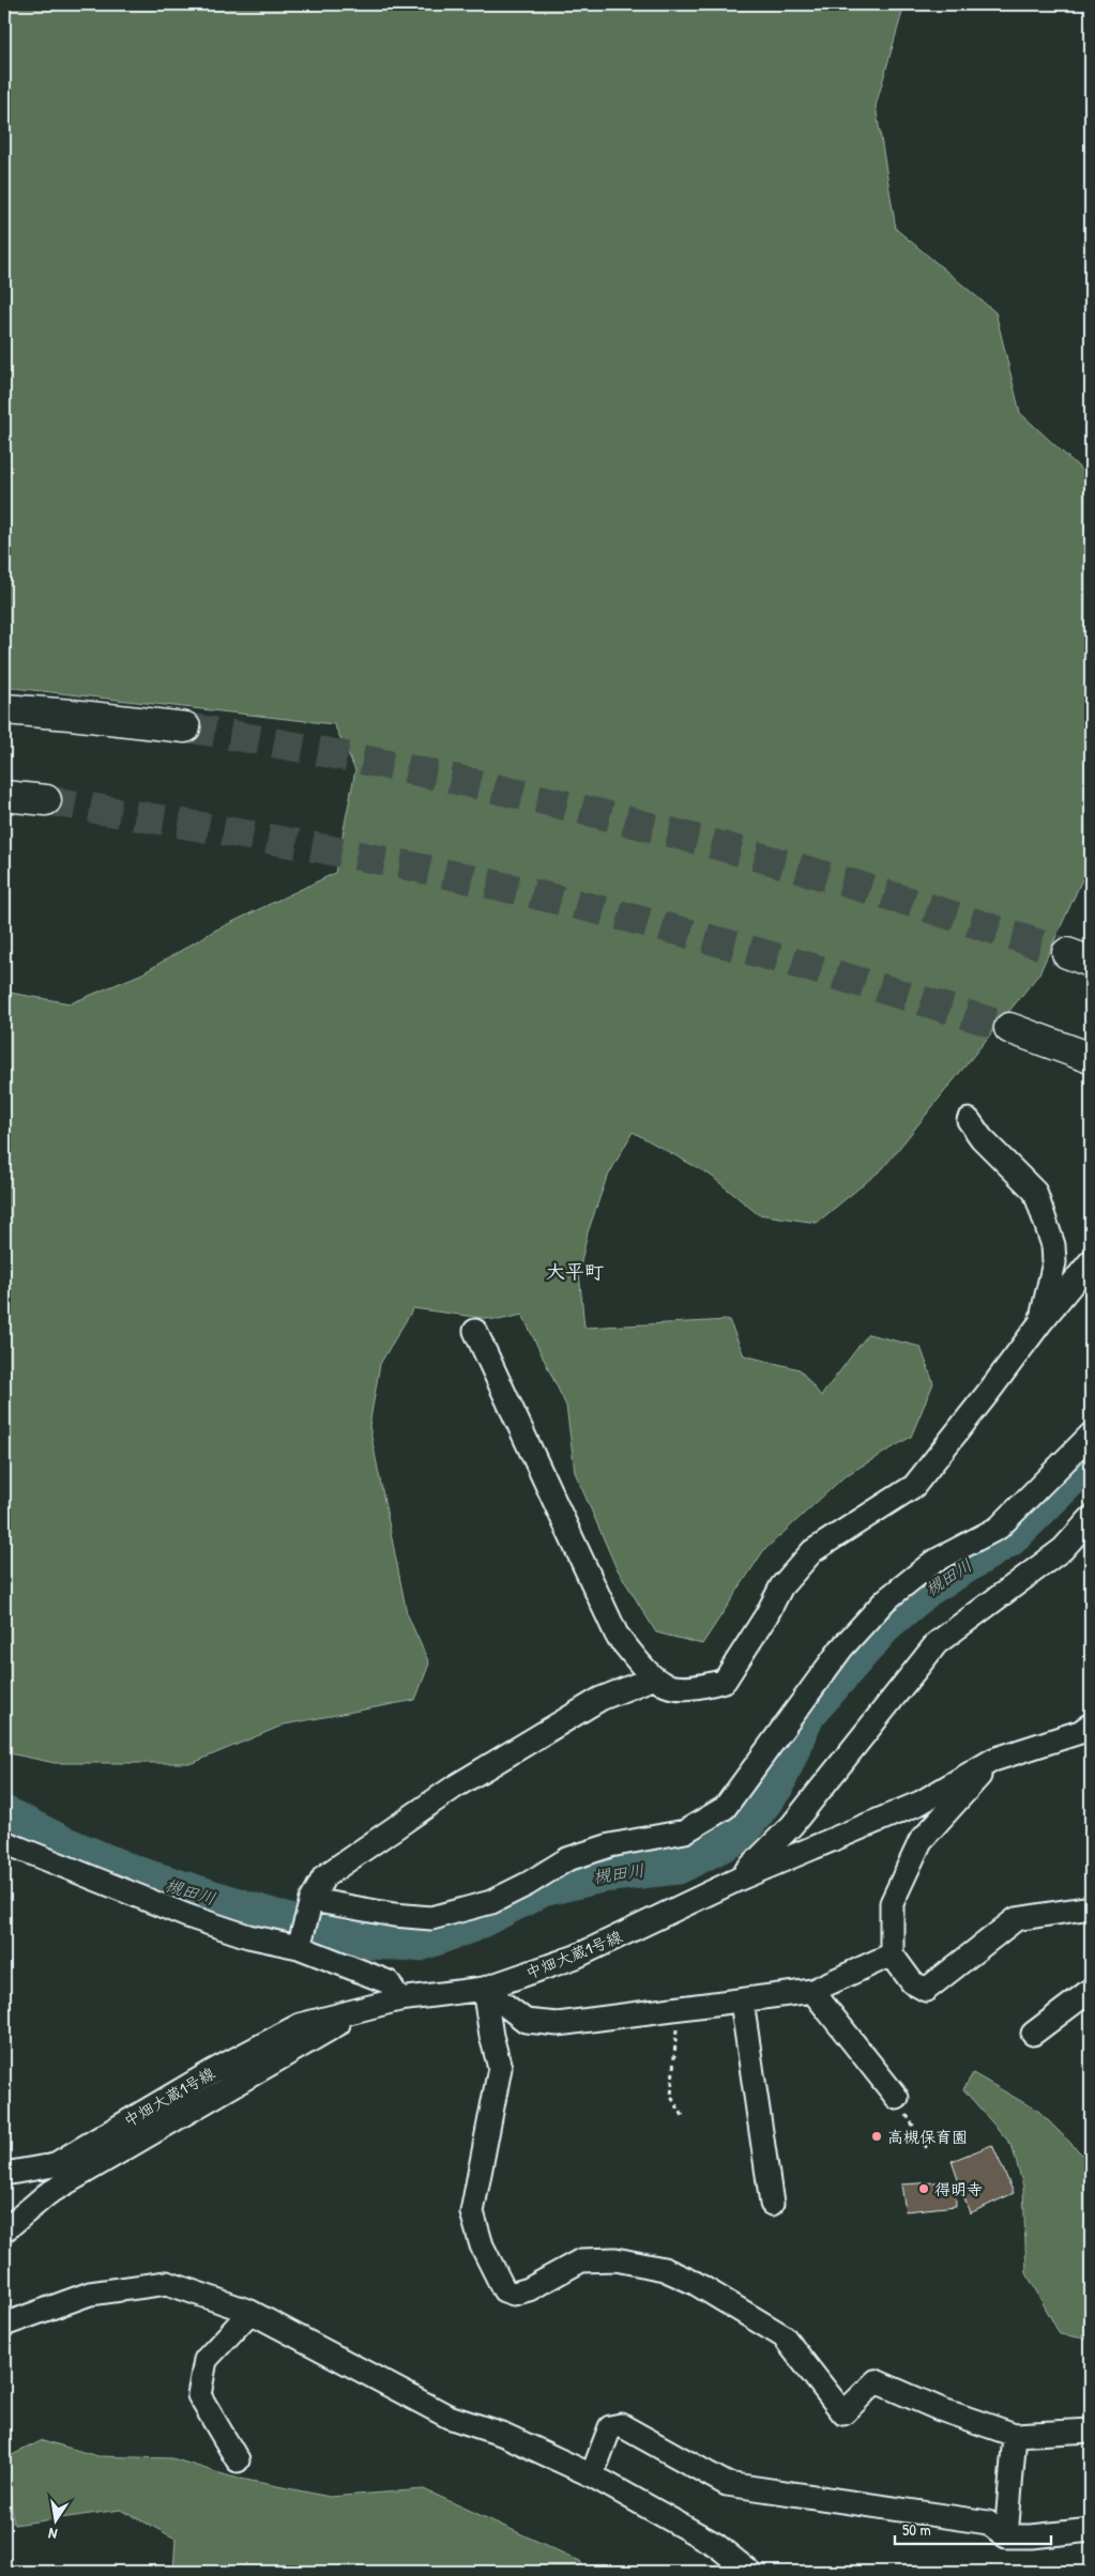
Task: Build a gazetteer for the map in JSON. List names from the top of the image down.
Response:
{
  "streets": {
    "street": ["中畑大蔵1号線"]
  },
  "districts": ["大平町"],
  "water": ["槻田川"],
  "places": ["高槻保育園", "得明寺"],
  "scale_bar": "50 m",
  "north": "bottom"
}
